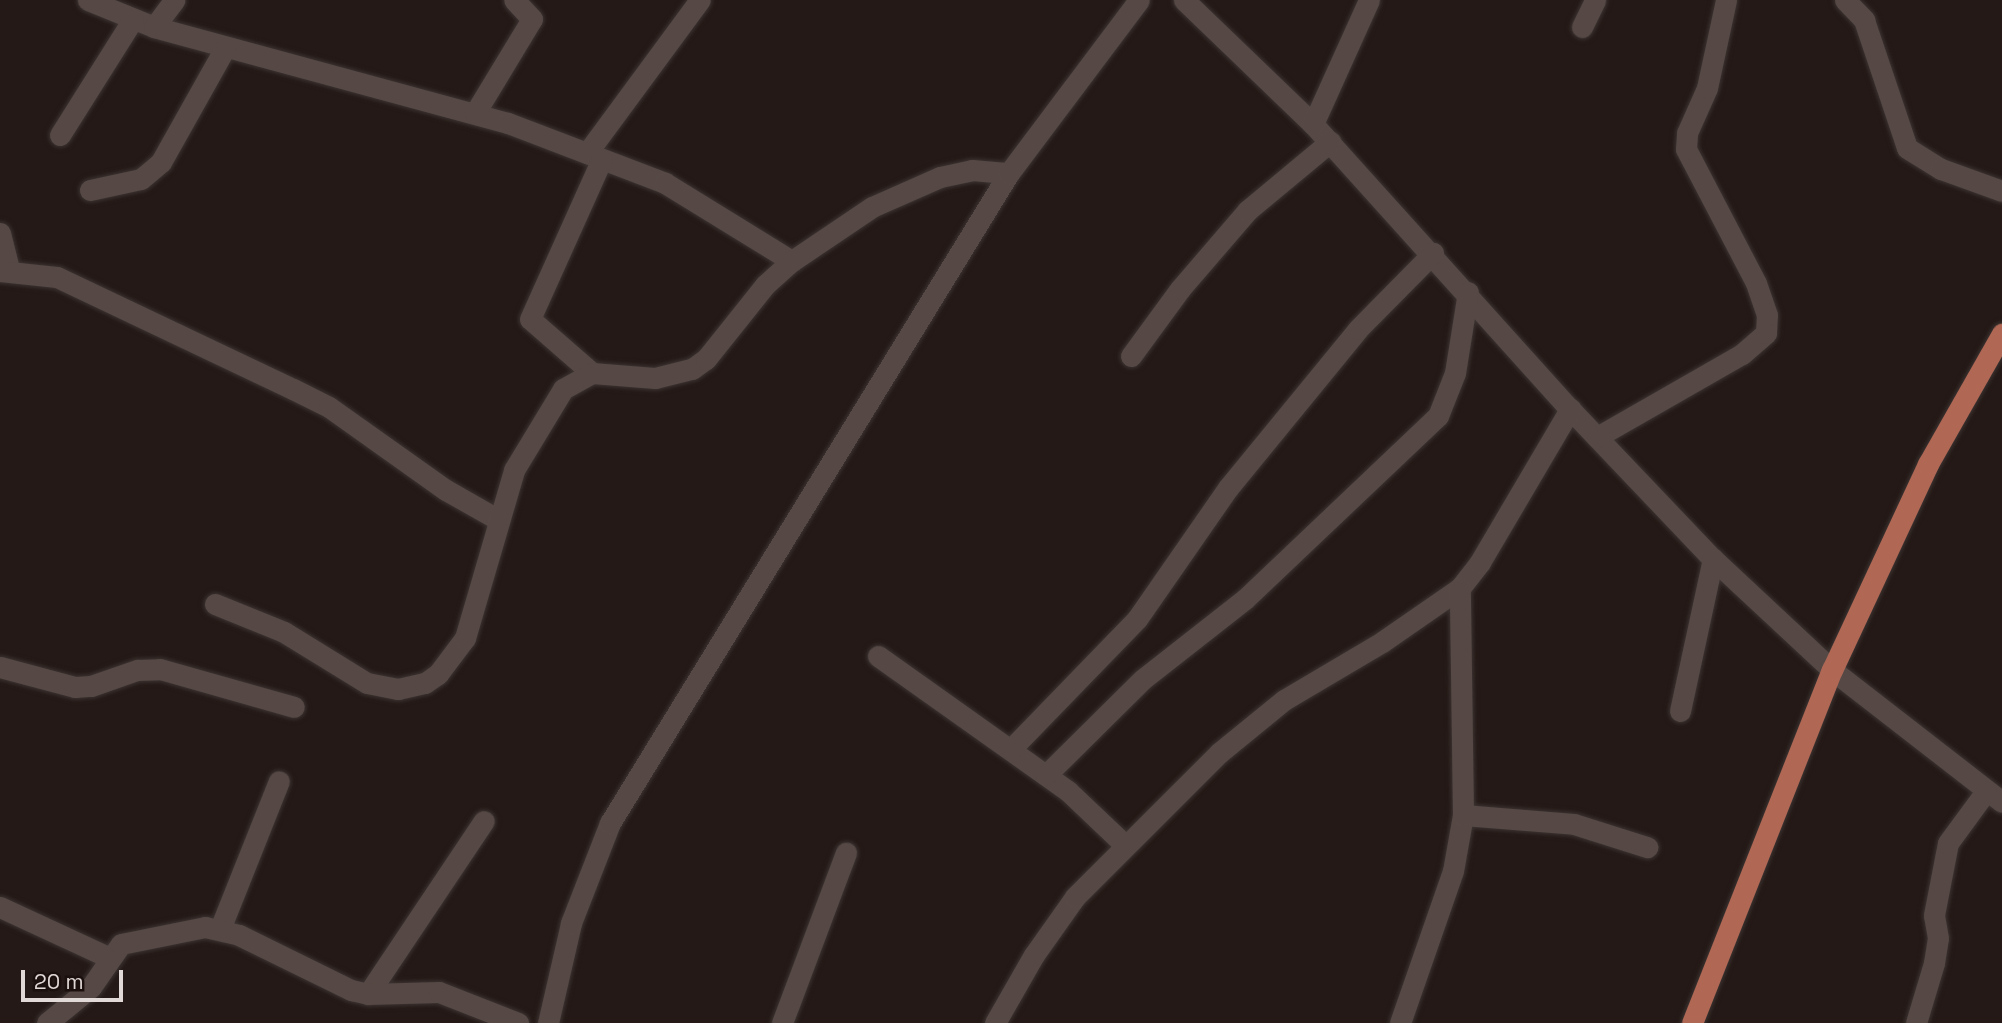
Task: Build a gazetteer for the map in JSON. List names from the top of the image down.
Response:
{
  "scale_bar": "20 m"
}
